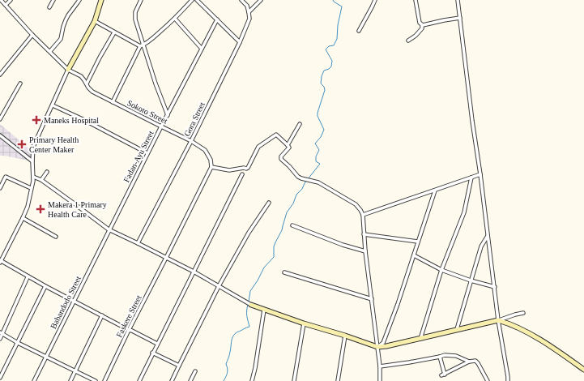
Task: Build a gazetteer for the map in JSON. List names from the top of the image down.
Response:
{
  "streets": {
    "street": [
      "Sokoto Street",
      "Gora Street",
      "Fadan-Ayu Street",
      "Babandodo Street",
      "Faskere Street"
    ]
  },
  "crossings": [
    ["Sokoto Street", "Gora Street"],
    ["Sokoto Street", "Fadan-Ayu Street"],
    ["Fadan-Ayu Street", "Babandodo Street"]
  ],
  "places": {
    "health": ["Maneks Hospital", "Primary Health Center Maker", "Makera 1 Primary Health Care"]
  }
}
